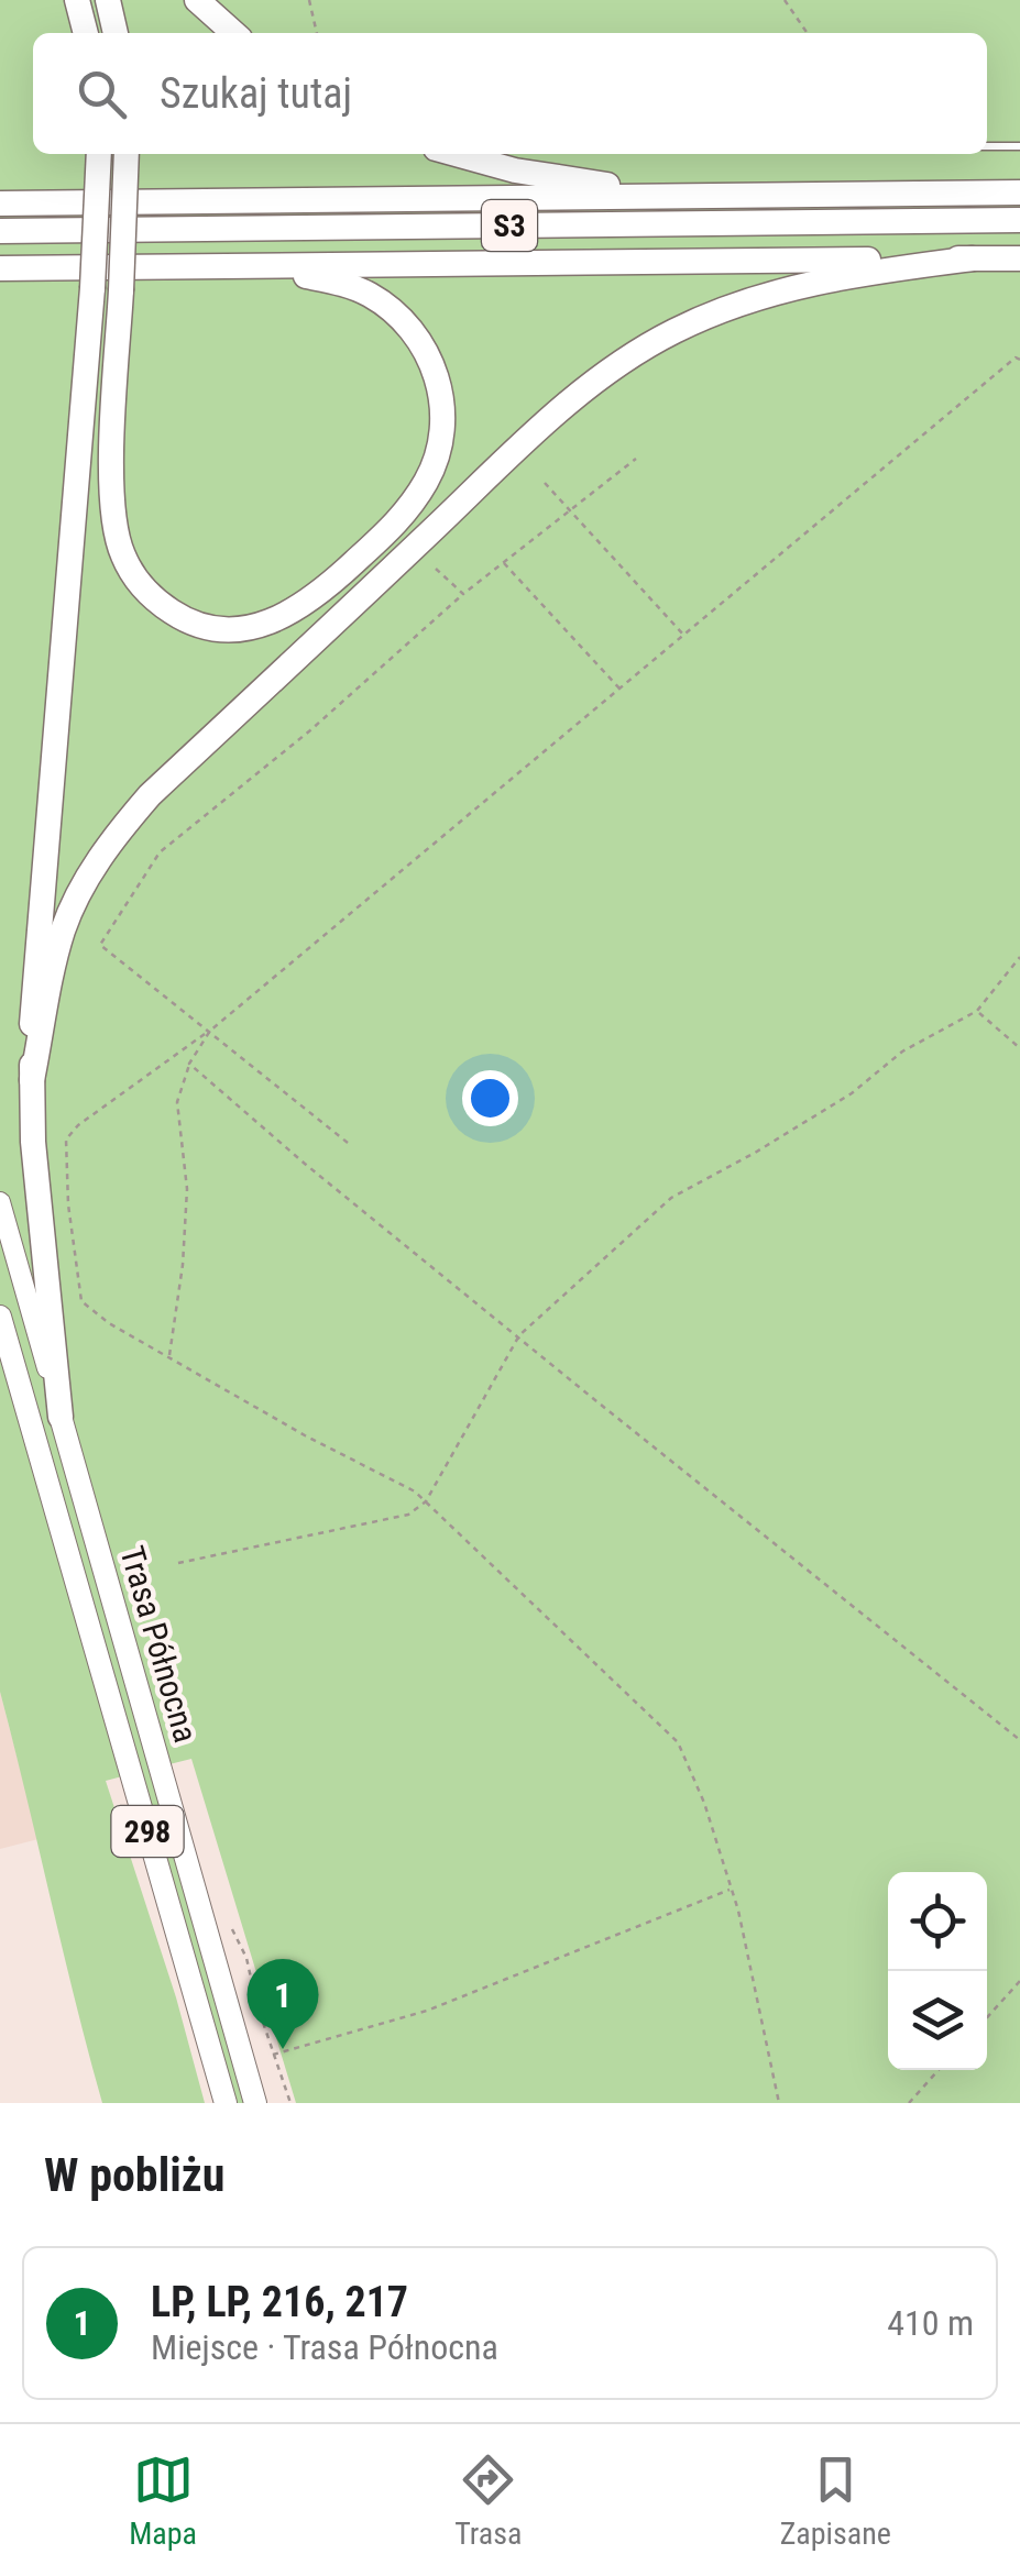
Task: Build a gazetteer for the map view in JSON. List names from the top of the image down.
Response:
{
  "streets": {
    "highway": ["S3"],
    "main road": ["Trasa Północna", "298"]
  },
  "page": {
    "search": "Szukaj tutaj",
    "pins": "1",
    "heading": "W pobliżu",
    "list": [
      {
        "mark": "1",
        "name": "LP, LP, 216, 217",
        "note": "Miejsce · Trasa Północna",
        "value": "410 m"
      }
    ],
    "nav": ["Mapa", "Trasa", "Zapisane"]
  }
}
